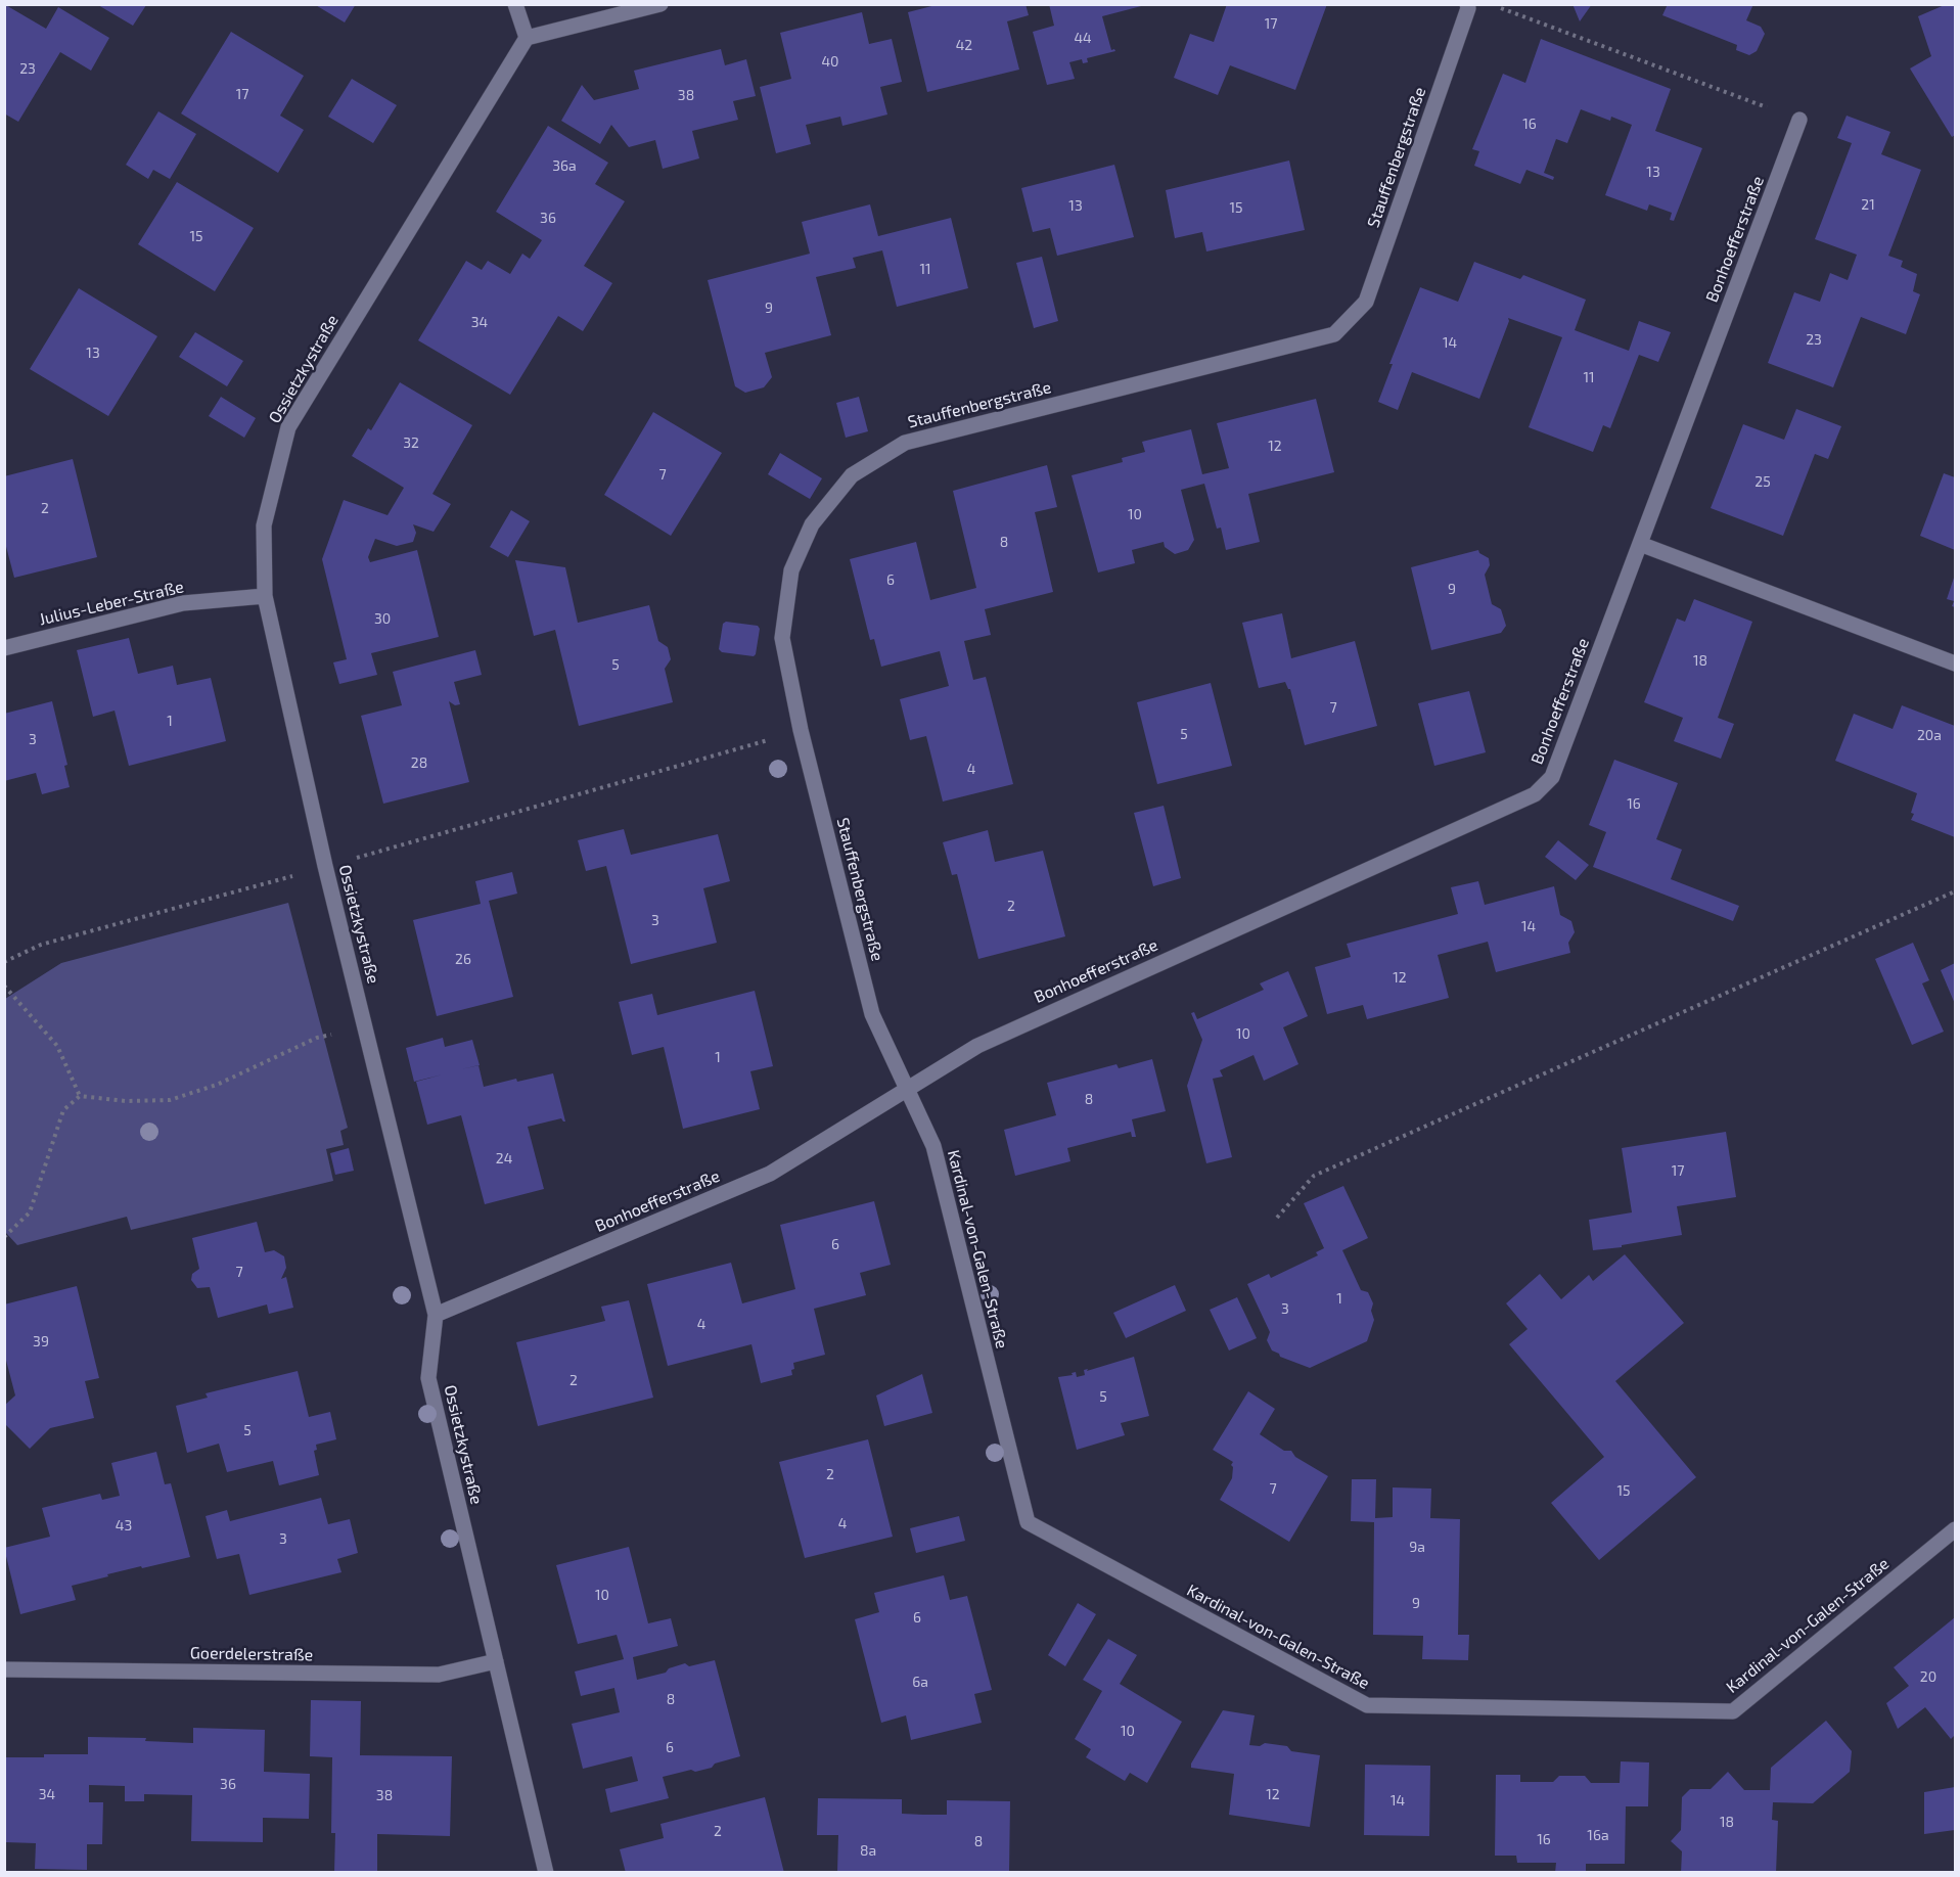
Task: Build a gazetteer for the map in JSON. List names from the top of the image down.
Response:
{
  "streets": {
    "street": [
      "Stauffenbergstraße",
      "Bonhoefferstraße",
      "Ossietzkystraße",
      "Julius-Leber-Straße",
      "Kardinal-von-Galen-Straße",
      "Goerdelerstraße"
    ]
  },
  "crossings": [
    ["Stauffenbergstraße", "Bonhoefferstraße"],
    ["Stauffenbergstraße", "Kardinal-von-Galen-Straße"],
    ["Bonhoefferstraße", "Ossietzkystraße"],
    ["Bonhoefferstraße", "Kardinal-von-Galen-Straße"],
    ["Ossietzkystraße", "Julius-Leber-Straße"],
    ["Ossietzkystraße", "Goerdelerstraße"]
  ],
  "house_numbers": [
    "17",
    "44",
    "42",
    "40",
    "23",
    "17",
    "38",
    "16",
    "36a",
    "13",
    "21",
    "13",
    "15",
    "36",
    "15",
    "11",
    "9",
    "34",
    "23",
    "14",
    "13",
    "11",
    "32",
    "12",
    "7",
    "25",
    "2",
    "10",
    "8",
    "6",
    "9",
    "30",
    "18",
    "5",
    "7",
    "1",
    "5",
    "20a",
    "3",
    "28",
    "4",
    "16",
    "2",
    "3",
    "14",
    "26",
    "12",
    "10",
    "1",
    "8",
    "24",
    "17",
    "6",
    "7",
    "1",
    "3",
    "4",
    "39",
    "2",
    "5",
    "5",
    "2",
    "7",
    "15",
    "4",
    "43",
    "3",
    "9a",
    "10",
    "9",
    "6",
    "20",
    "6a",
    "8",
    "10",
    "6",
    "36",
    "34",
    "12",
    "38",
    "14",
    "18",
    "2",
    "16a",
    "16",
    "8",
    "8a"
  ]
}
